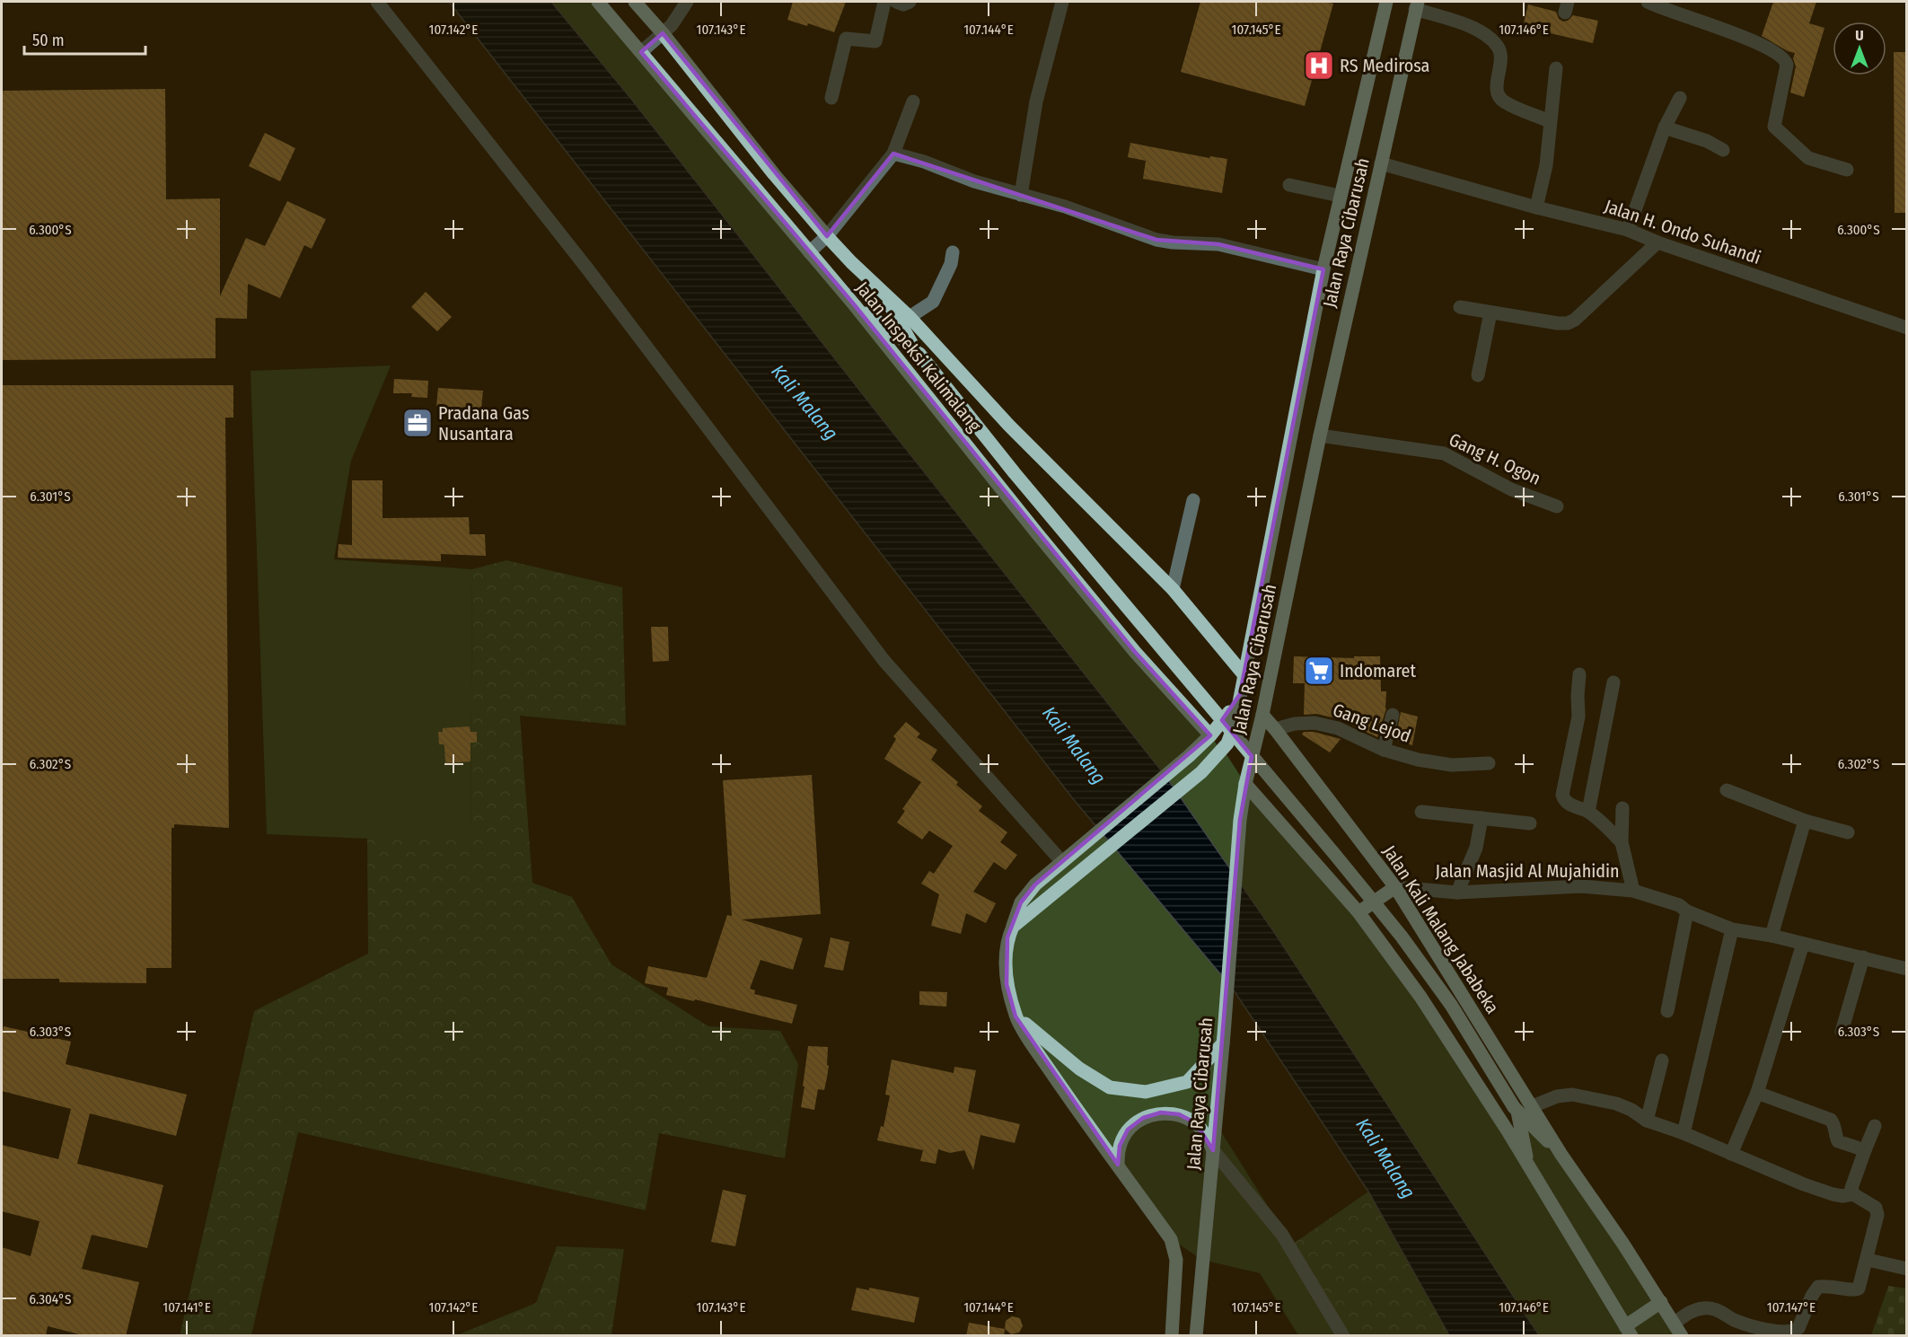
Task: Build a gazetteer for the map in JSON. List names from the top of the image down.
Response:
{
  "streets": {
    "main road": ["Jalan Raya Cibarusah", "Jalan Inspeksi Kalimalang", "Jalan Kali Malang Jababeka"],
    "street": [
      "Jalan H. Ondo Suhandi",
      "Gang H. Ogon",
      "Gang Lejod",
      "Jalan Masjid Al Mujahidin"
    ]
  },
  "crossings": [
    ["Jalan H. Ondo Suhandi", "Jalan Raya Cibarusah"],
    ["Jalan Raya Cibarusah", "Jalan Inspeksi Kalimalang"],
    ["Jalan Raya Cibarusah", "Gang H. Ogon"],
    ["Jalan Raya Cibarusah", "Jalan Kali Malang Jababeka"],
    ["Gang Lejod", "Jalan Kali Malang Jababeka"],
    ["Jalan Masjid Al Mujahidin", "Jalan Kali Malang Jababeka"]
  ],
  "water": ["Kali Malang"],
  "places": {
    "hospital": ["RS Medirosa"],
    "office": ["Pradana Gas Nusantara"],
    "supermarket": ["Indomaret"]
  },
  "scale_bar": "50 m",
  "north": "top",
  "coordinates": [
    "107.142°E",
    "107.143°E",
    "107.144°E",
    "107.145°E",
    "107.146°E",
    "6.300°S",
    "6.301°S",
    "6.302°S",
    "6.303°S",
    "6.304°S",
    "107.141°E",
    "107.147°E"
  ]
}
